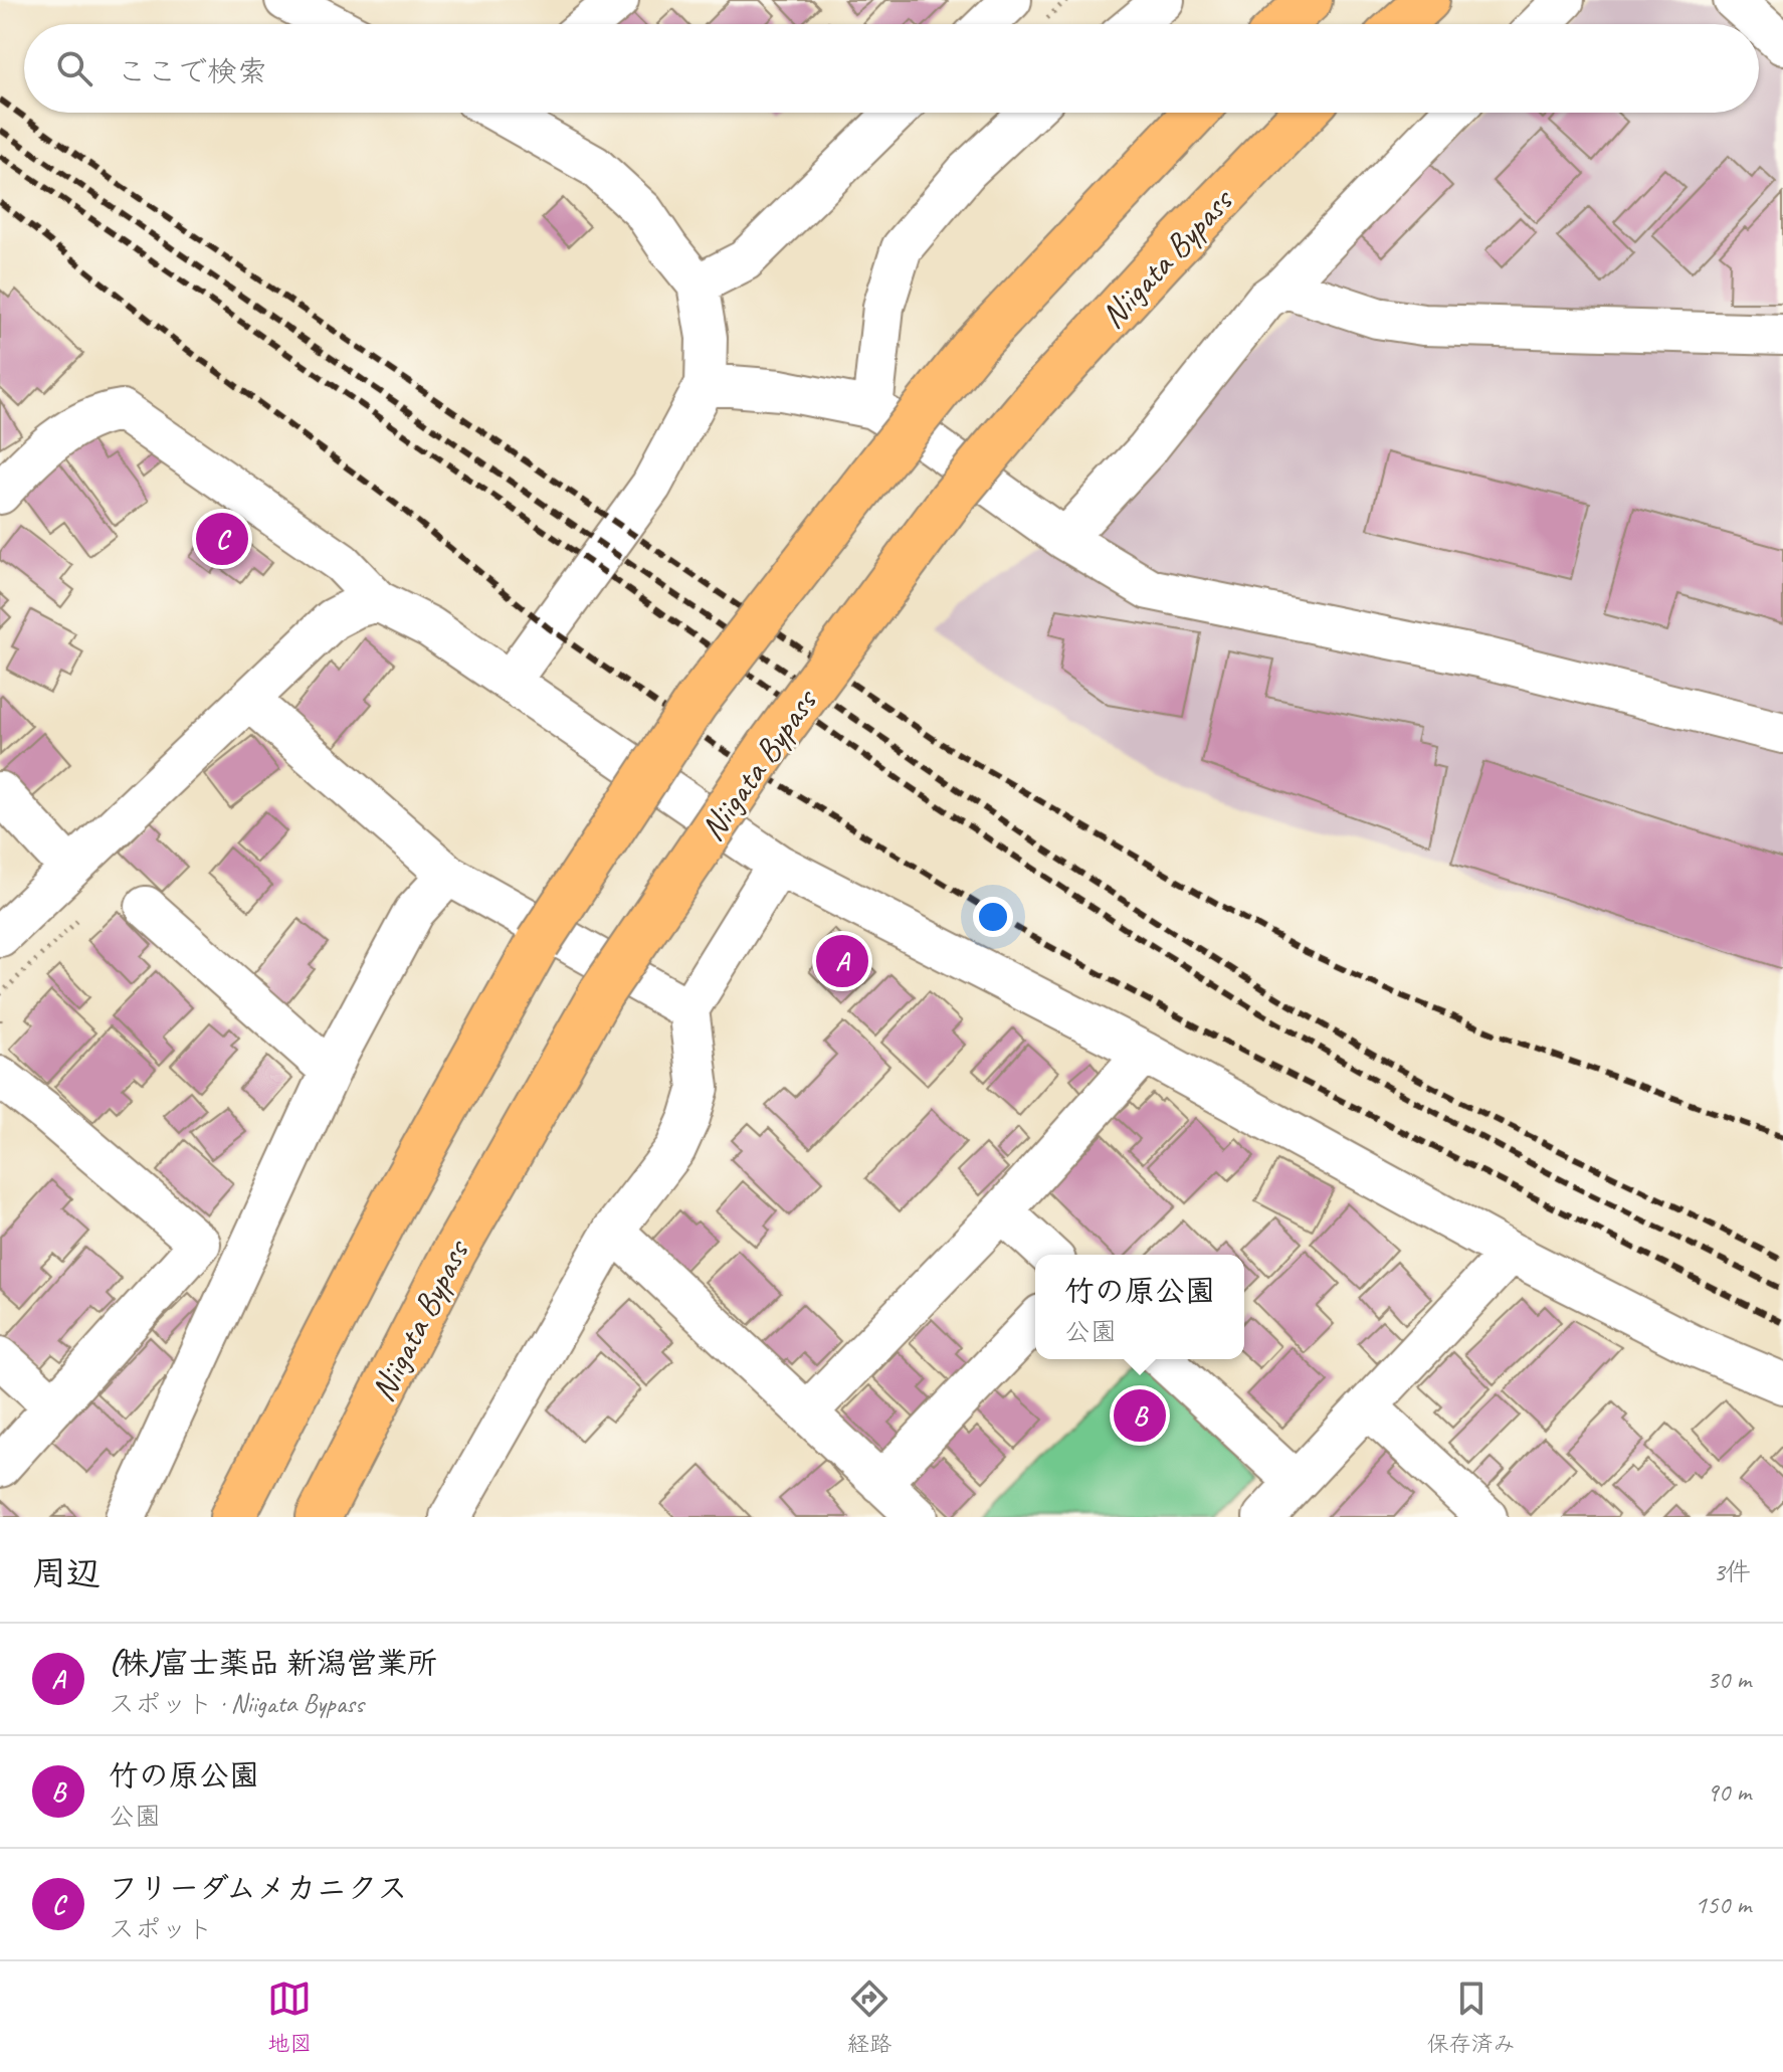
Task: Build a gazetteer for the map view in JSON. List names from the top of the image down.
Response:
{
  "streets": {
    "highway": ["Niigata Bypass"]
  },
  "page": {
    "search": "ここで検索",
    "pins": ["C", "A", "B"],
    "popup": ["竹の原公園", "公園"],
    "heading": ["周辺", "3件"],
    "list": [
      {
        "mark": "A",
        "name": "(株)富士薬品 新潟営業所",
        "note": "スポット · Niigata Bypass",
        "value": "30 m"
      },
      {
        "mark": "B",
        "name": "竹の原公園",
        "note": "公園",
        "value": "90 m"
      },
      {
        "mark": "C",
        "name": "フリーダムメカニクス",
        "note": "スポット",
        "value": "150 m"
      }
    ],
    "nav": ["地図", "経路", "保存済み"]
  }
}
